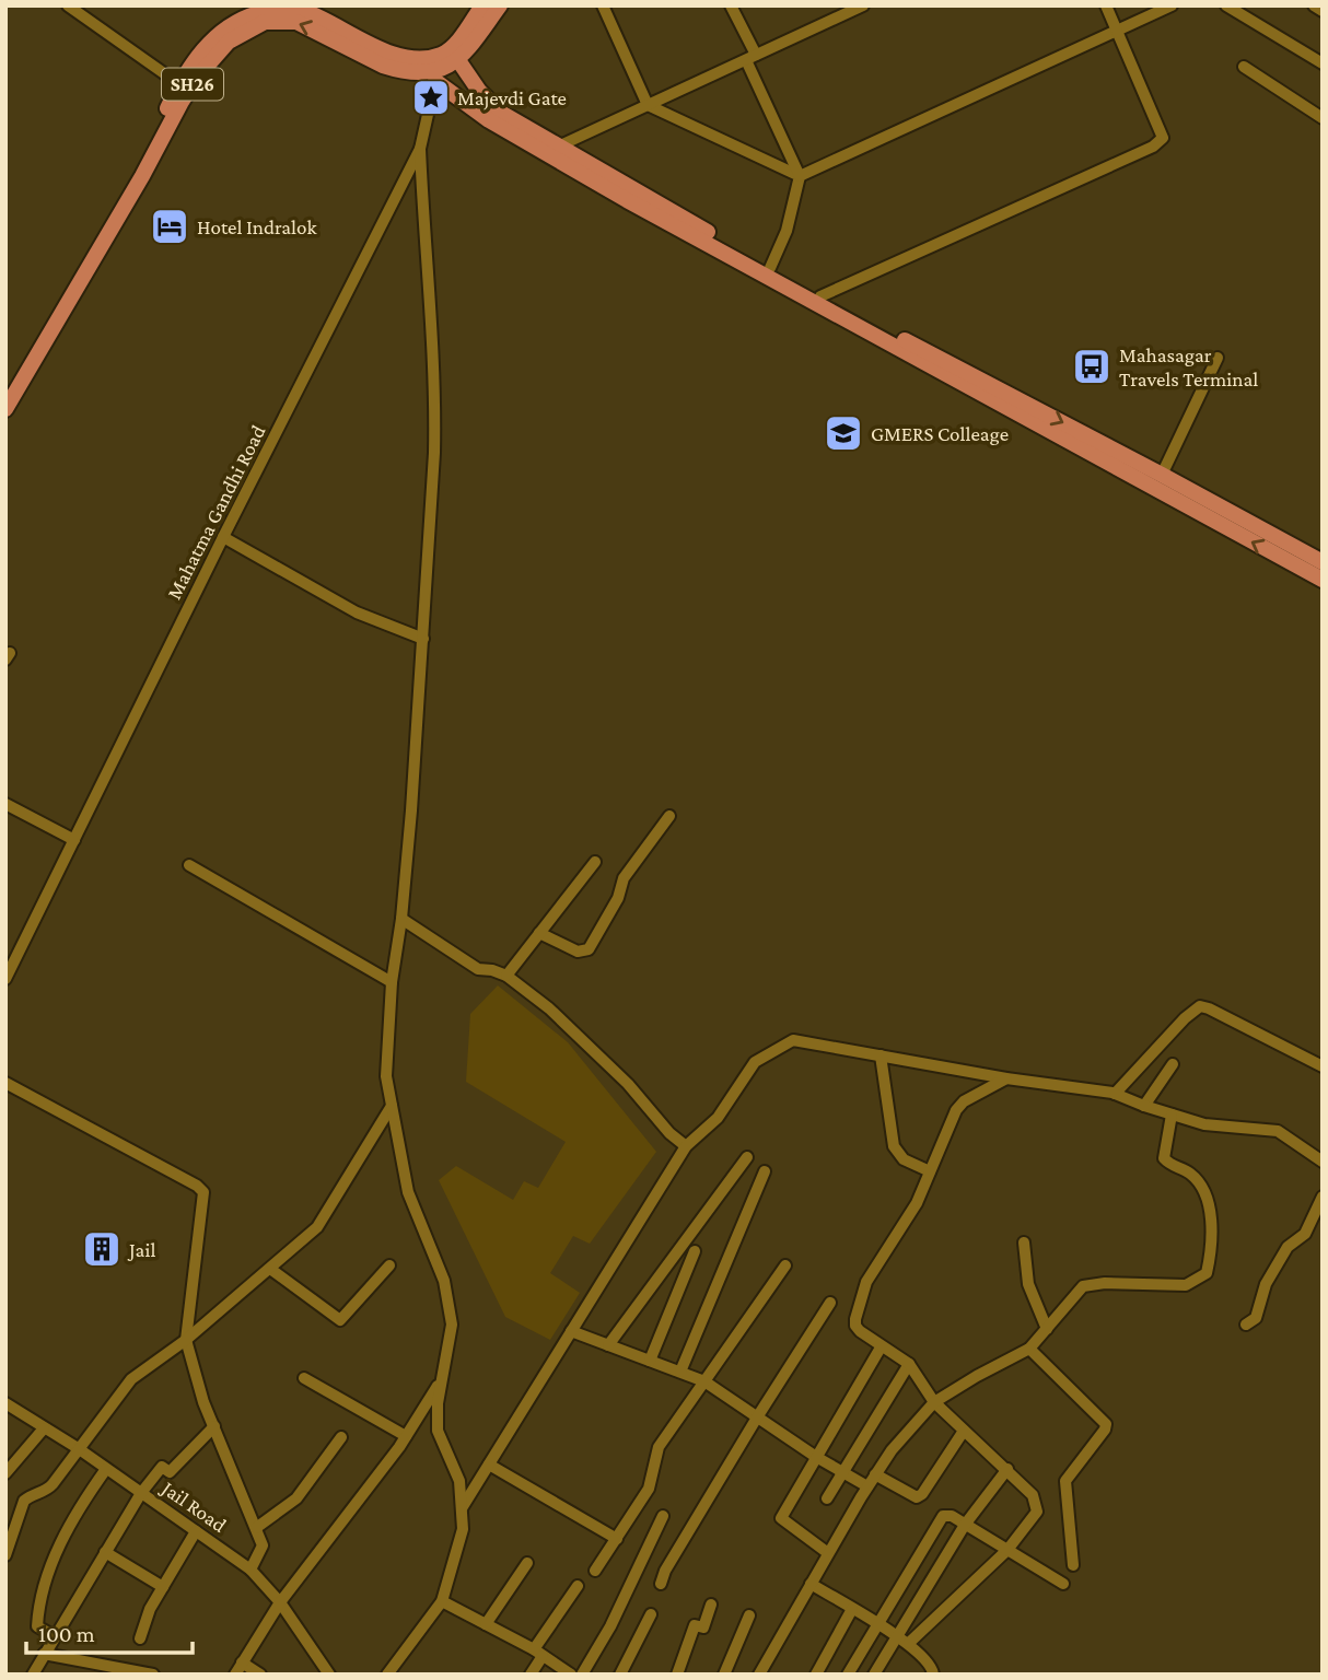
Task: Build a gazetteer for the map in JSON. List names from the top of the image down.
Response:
{
  "streets": {
    "main road": ["SH26"],
    "street": ["Mahatma Gandhi Road", "Jail Road"]
  },
  "crossings": [
    ["SH26", "Mahatma Gandhi Road"]
  ],
  "places": {
    "place": ["Majevdi Gate"],
    "hotel": ["Hotel Indralok"],
    "bus stop": ["Mahasagar Travels Terminal"],
    "school or university": ["GMERS Colleage"],
    "building": ["Jail"]
  },
  "scale_bar": "100 m"
}
